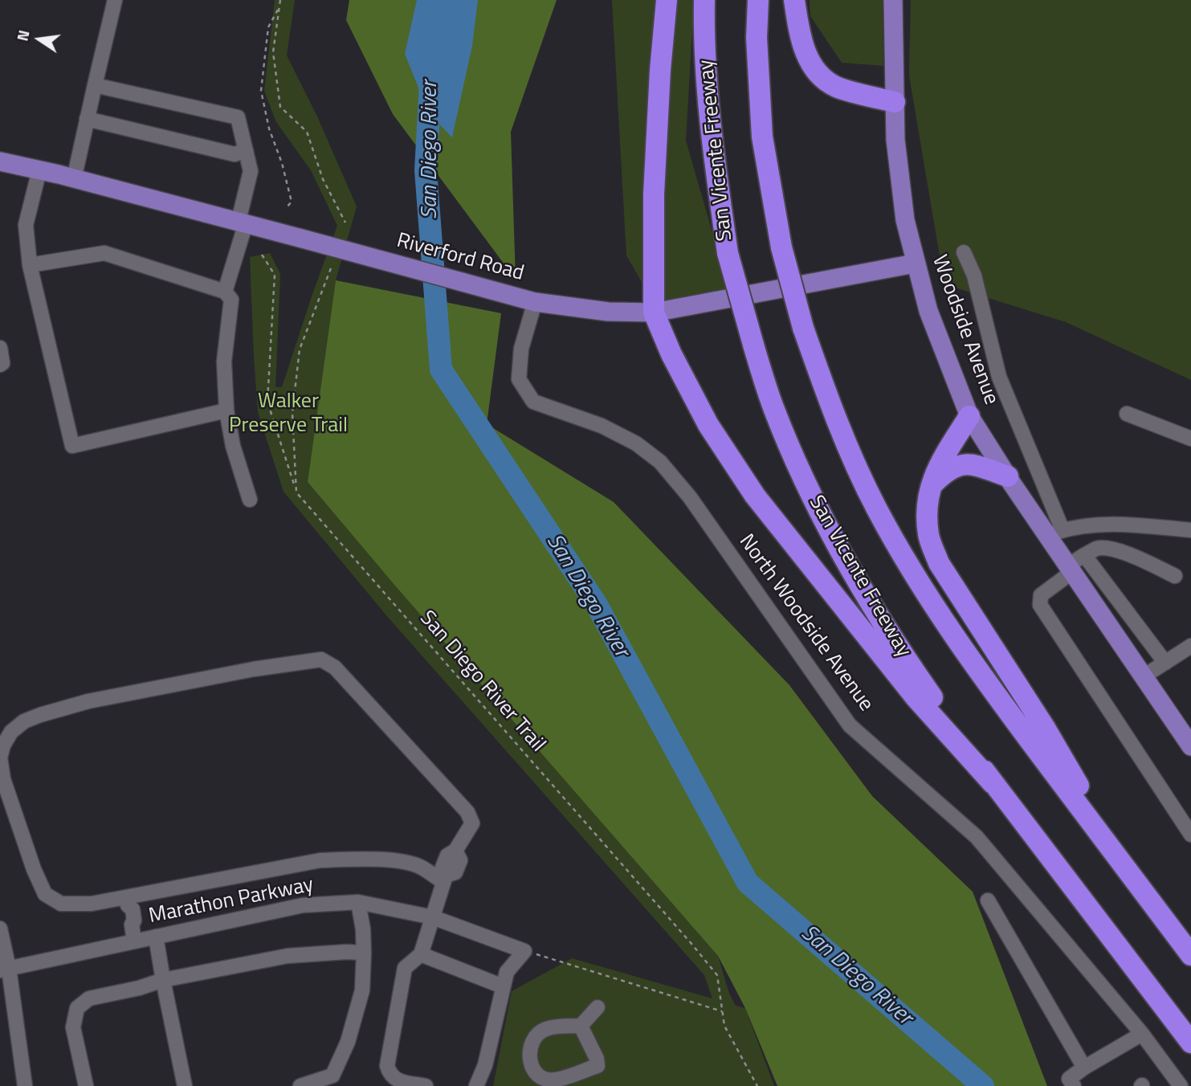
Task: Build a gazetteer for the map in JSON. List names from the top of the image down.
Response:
{
  "streets": {
    "highway": ["San Vicente Freeway"],
    "main road": ["Riverford Road", "Woodside Avenue"],
    "street": ["North Woodside Avenue", "Marathon Parkway"],
    "path": ["San Diego River Trail"]
  },
  "crossings": [
    ["Riverford Road", "Woodside Avenue"],
    ["Riverford Road", "North Woodside Avenue"]
  ],
  "water": ["San Diego River"],
  "parks": ["Walker Preserve Trail"],
  "north": "left"
}
